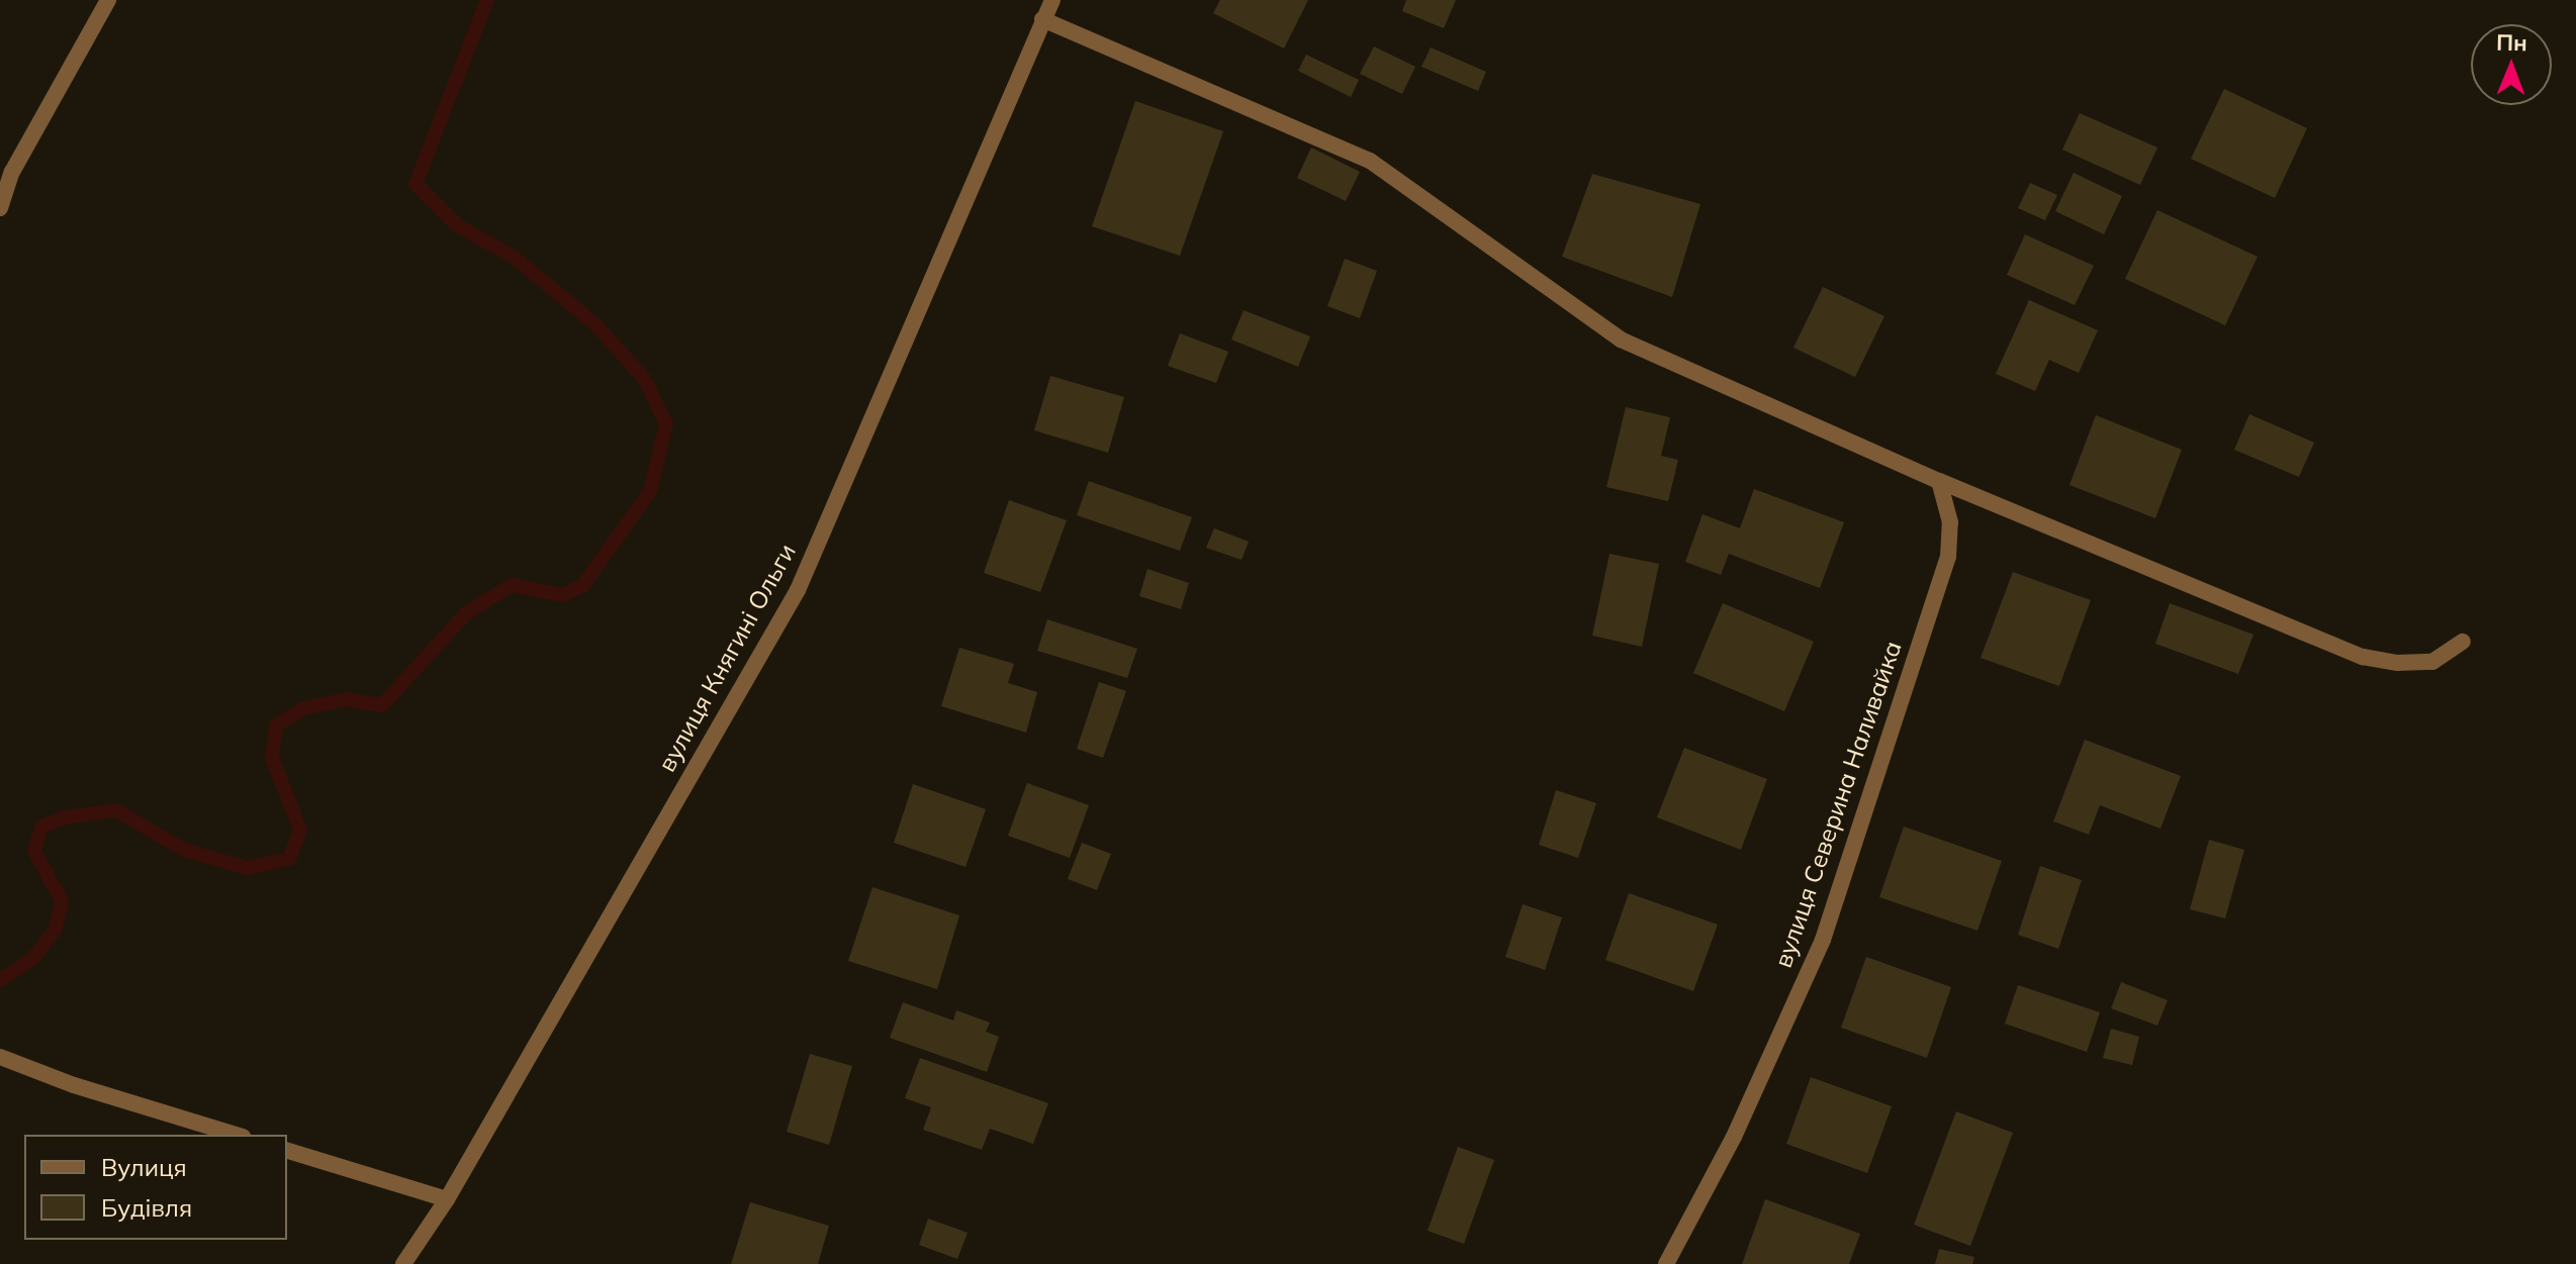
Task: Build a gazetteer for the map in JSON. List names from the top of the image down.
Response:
{
  "streets": {
    "street": ["вулиця Княгині Ольги", "вулиця Северина Наливайка"]
  },
  "legend": ["Вулиця", "Будівля"],
  "north": "top"
}
